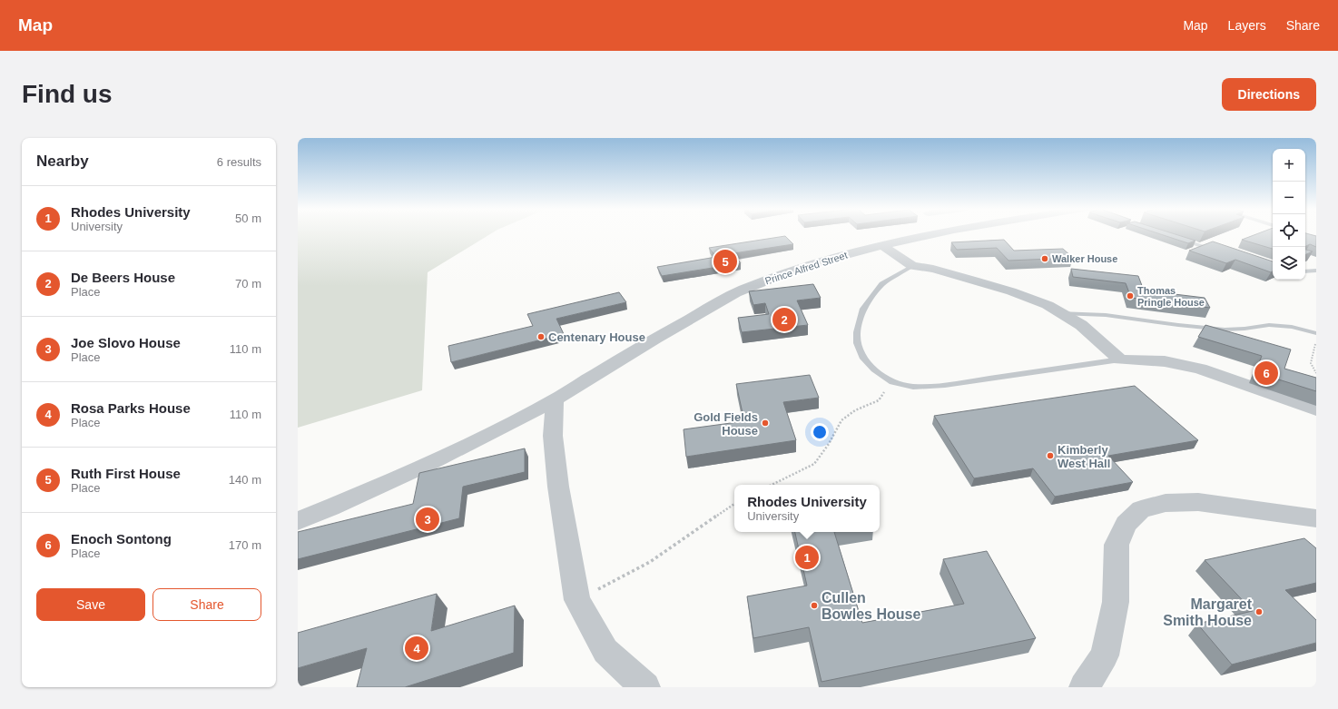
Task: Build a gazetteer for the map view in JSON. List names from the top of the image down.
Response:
{
  "streets": {
    "street": ["Prince Alfred Street"]
  },
  "places": [
    "Walker House",
    "Thomas Pringle House",
    "Centenary House",
    "Gold Fields House",
    "Kimberly West Hall",
    "Cullen Bowles House",
    "Margaret Smith House"
  ],
  "page": {
    "header": "Map",
    "nav": ["Map", "Layers", "Share"],
    "buttons": [
      "Directions",
      ["Save", "Share"]
    ],
    "title": "Find us",
    "heading": ["Nearby", "6 results"],
    "map_buttons": ["+", "−"],
    "list": [
      {
        "mark": "1",
        "name": "Rhodes University",
        "note": "University",
        "value": "50 m"
      },
      {
        "mark": "2",
        "name": "De Beers House",
        "note": "Place",
        "value": "70 m"
      },
      {
        "mark": "3",
        "name": "Joe Slovo House",
        "note": "Place",
        "value": "110 m"
      },
      {
        "mark": "4",
        "name": "Rosa Parks House",
        "note": "Place",
        "value": "110 m"
      },
      {
        "mark": "5",
        "name": "Ruth First House",
        "note": "Place",
        "value": "140 m"
      },
      {
        "mark": "6",
        "name": "Enoch Sontong",
        "note": "Place",
        "value": "170 m"
      }
    ],
    "pins": [
      "5",
      "2",
      "6",
      "3",
      "1",
      "4"
    ],
    "popup": ["Rhodes University", "University"]
  }
}
